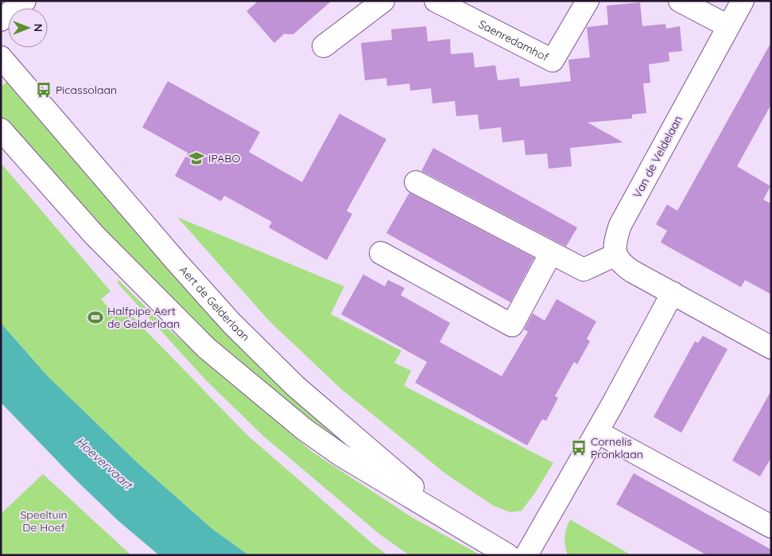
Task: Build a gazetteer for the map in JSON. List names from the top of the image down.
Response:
{
  "streets": {
    "street": ["Saenredamhof", "Van de Veldelaan", "Aert de Gelderlaan"]
  },
  "water": ["Hoevervaart"],
  "parks": ["Speeltuin De Hoef"],
  "places": {
    "bus stop": ["Picassolaan", "Cornelis Pronklaan"],
    "school or university": ["IPABO"],
    "sports": ["Halfpipe Aert de Gelderlaan"]
  },
  "north": "right"
}
